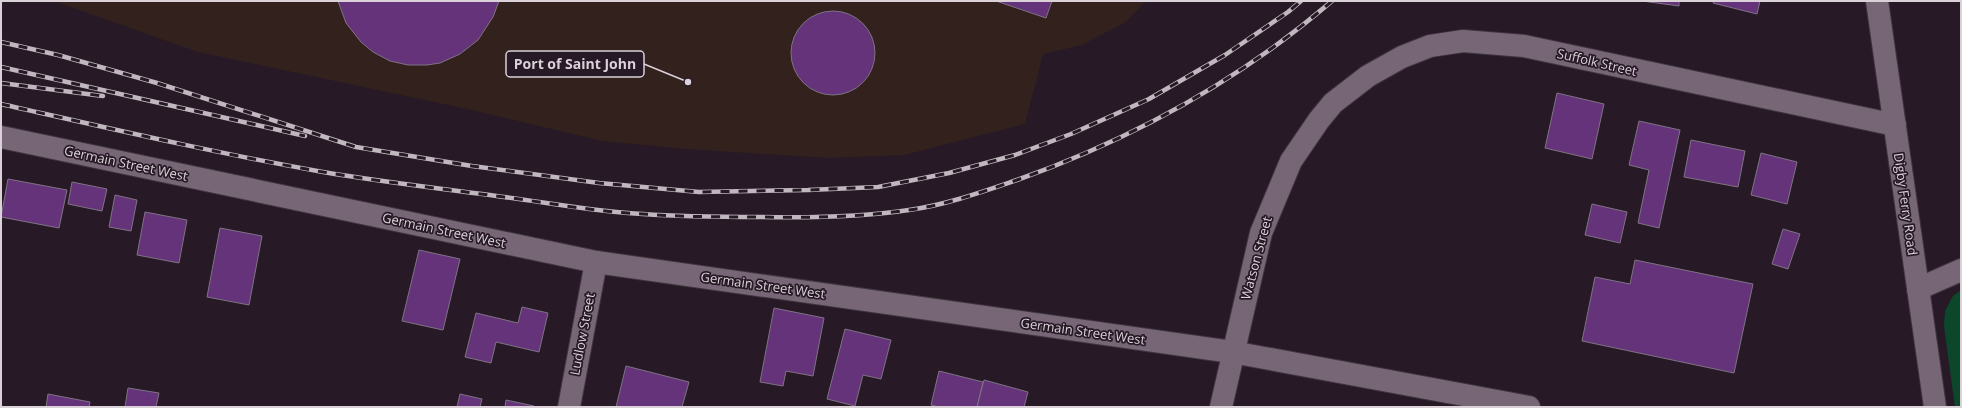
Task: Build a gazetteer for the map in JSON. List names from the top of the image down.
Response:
{
  "streets": {
    "street": [
      "Suffolk Street",
      "Germain Street West",
      "Digby Ferry Road",
      "Watson Street",
      "Ludlow Street"
    ]
  },
  "crossings": [
    ["Suffolk Street", "Digby Ferry Road"],
    ["Suffolk Street", "Watson Street"],
    ["Germain Street West", "Watson Street"],
    ["Germain Street West", "Ludlow Street"]
  ],
  "places": ["Port of Saint John"]
}
